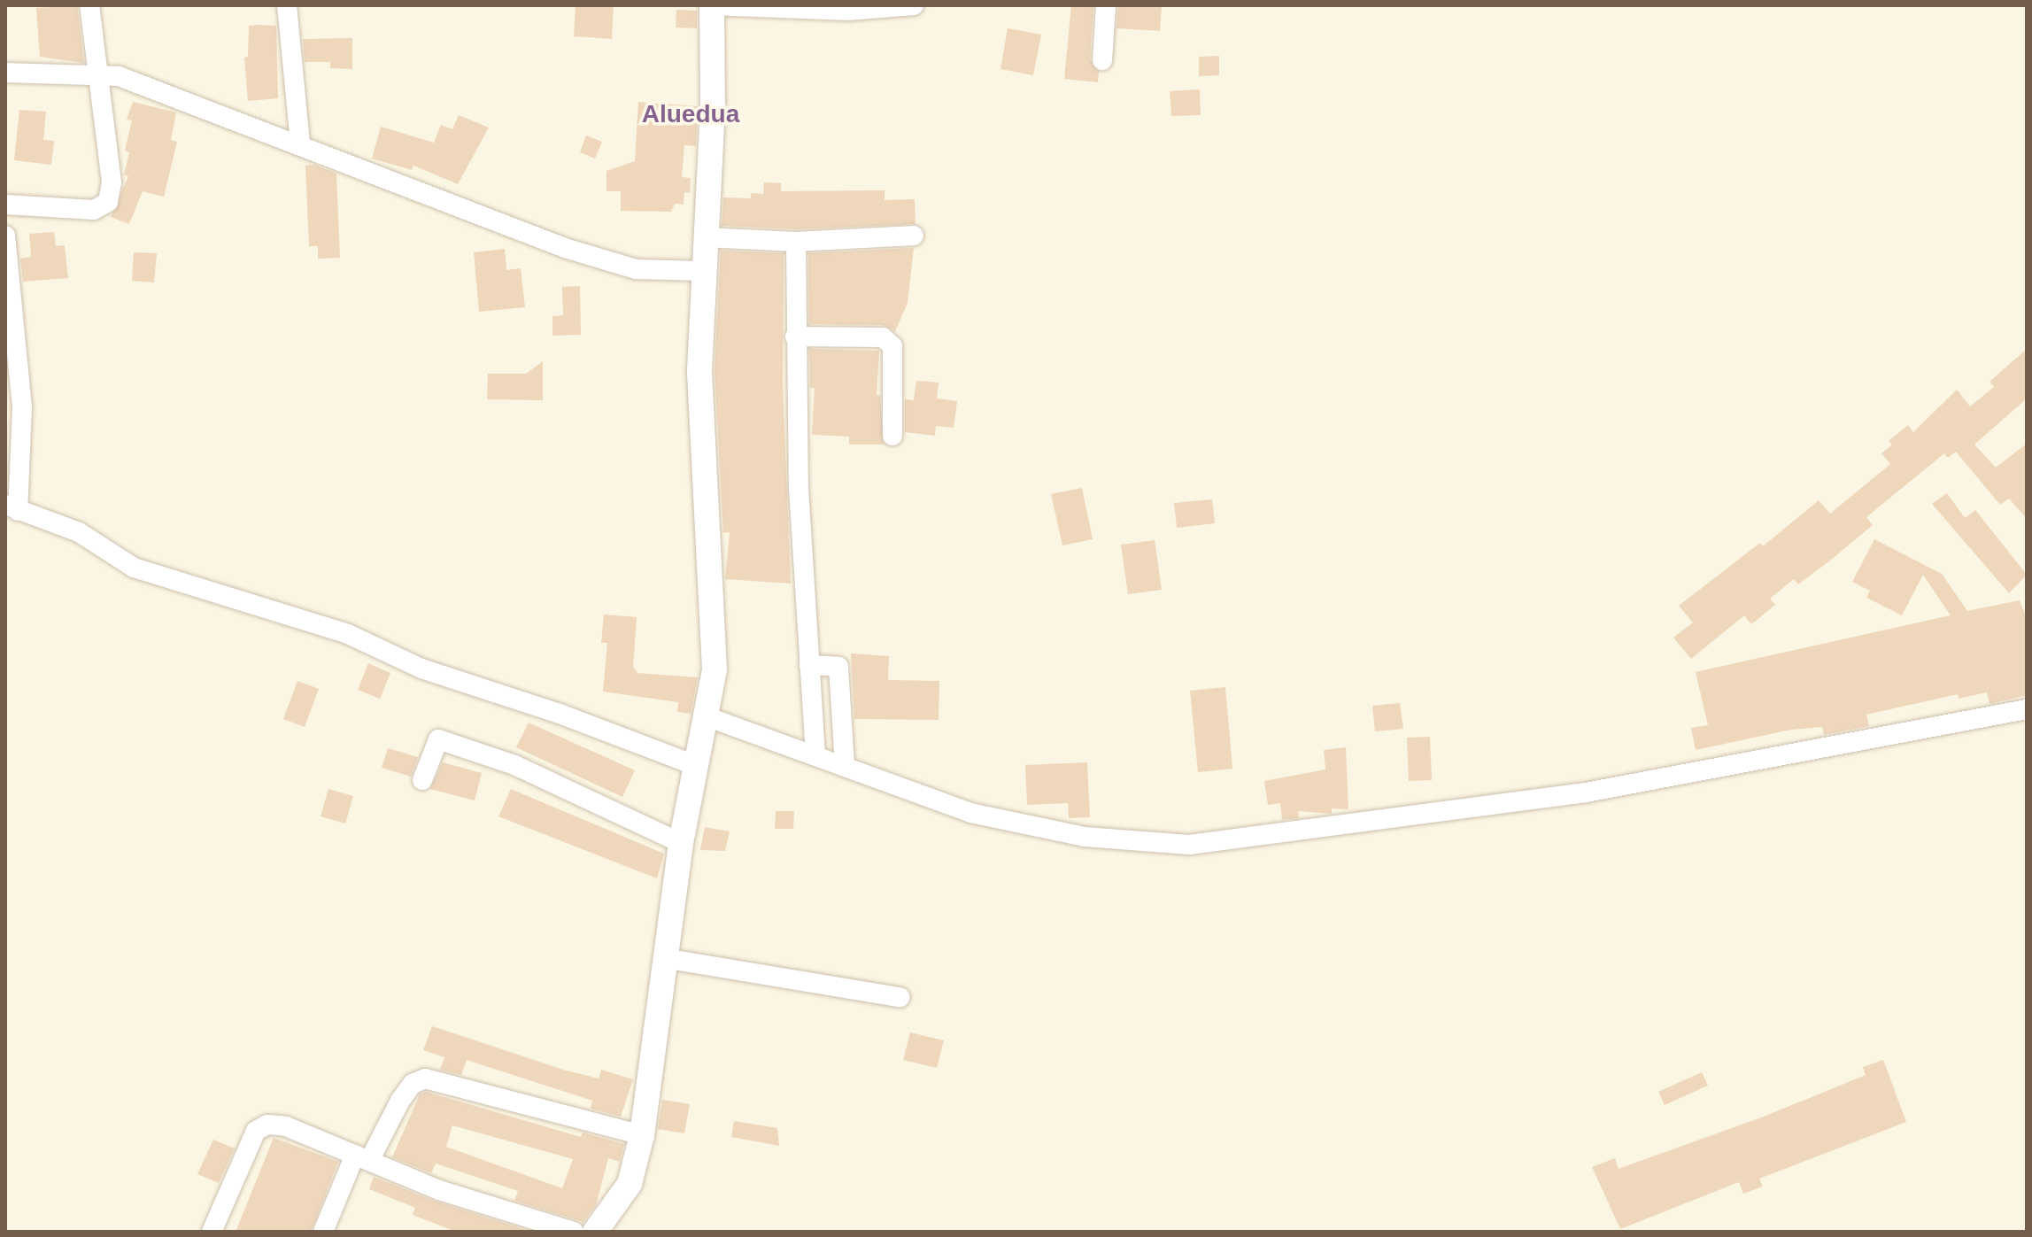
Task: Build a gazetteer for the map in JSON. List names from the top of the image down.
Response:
{
  "districts": ["Aluedua"]
}
